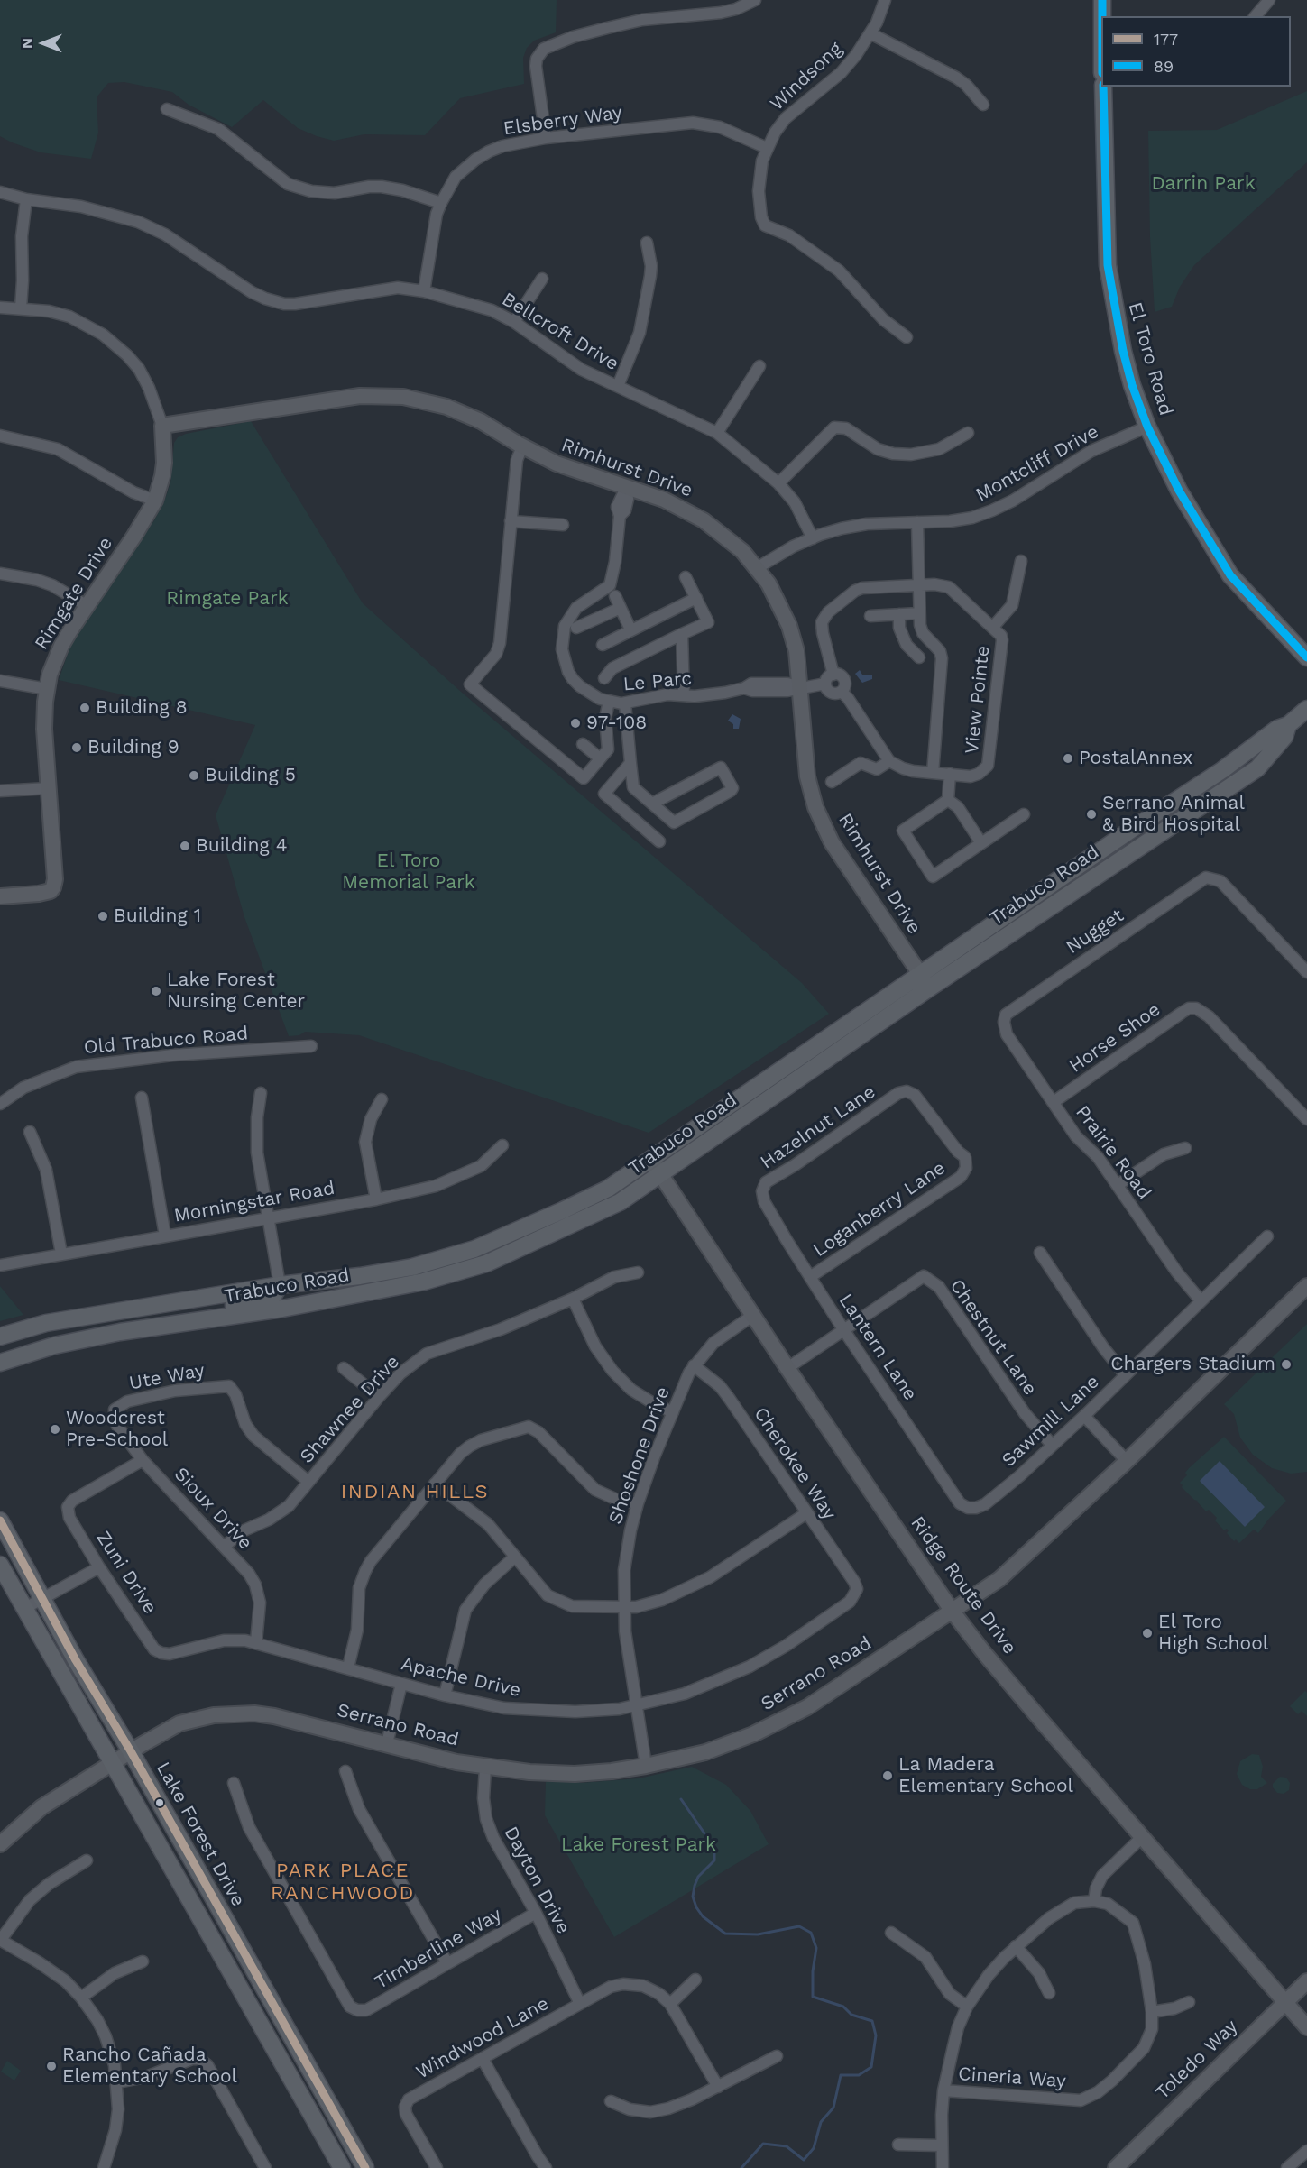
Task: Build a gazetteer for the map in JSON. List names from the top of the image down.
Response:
{
  "streets": {
    "main road": ["El Toro Road", "Trabuco Road", "Lake Forest Drive"],
    "street": [
      "Windsong",
      "Elsberry Way",
      "Bellcroft Drive",
      "Montcliff Drive",
      "Rimhurst Drive",
      "Rimgate Drive",
      "Le Parc",
      "View Pointe",
      "Nugget",
      "Horse Shoe",
      "Old Trabuco Road",
      "Hazelnut Lane",
      "Prairie Road",
      "Morningstar Road",
      "Loganberry Lane",
      "Chestnut Lane",
      "Lantern Lane",
      "Ute Way",
      "Shawnee Drive",
      "Sawmill Lane",
      "Shoshone Drive",
      "Cherokee Way",
      "Sioux Drive",
      "Zuni Drive",
      "Ridge Route Drive",
      "Serrano Road",
      "Apache Drive",
      "Dayton Drive",
      "Timberline Way",
      "Windwood Lane",
      "Toledo Way",
      "Cineria Way"
    ]
  },
  "crossings": [
    ["Windsong", "Elsberry Way"],
    ["Elsberry Way", "Bellcroft Drive"],
    ["Bellcroft Drive", "Montcliff Drive"],
    ["El Toro Road", "Montcliff Drive"],
    ["Montcliff Drive", "Rimhurst Drive"],
    ["Rimhurst Drive", "Rimgate Drive"],
    ["Rimhurst Drive", "Le Parc"],
    ["Rimhurst Drive", "Trabuco Road"],
    ["Le Parc", "View Pointe"],
    ["Trabuco Road", "Ridge Route Drive"],
    ["Nugget", "Prairie Road"],
    ["Horse Shoe", "Prairie Road"],
    ["Hazelnut Lane", "Loganberry Lane"],
    ["Hazelnut Lane", "Lantern Lane"],
    ["Prairie Road", "Sawmill Lane"],
    ["Loganberry Lane", "Lantern Lane"],
    ["Chestnut Lane", "Lantern Lane"],
    ["Chestnut Lane", "Sawmill Lane"],
    ["Lantern Lane", "Sawmill Lane"],
    ["Ute Way", "Shawnee Drive"],
    ["Ute Way", "Sioux Drive"],
    ["Shawnee Drive", "Sioux Drive"],
    ["Shoshone Drive", "Cherokee Way"],
    ["Shoshone Drive", "Ridge Route Drive"],
    ["Shoshone Drive", "Serrano Road"],
    ["Shoshone Drive", "Apache Drive"],
    ["Cherokee Way", "Apache Drive"],
    ["Sioux Drive", "Zuni Drive"],
    ["Sioux Drive", "Apache Drive"],
    ["Zuni Drive", "Apache Drive"],
    ["Ridge Route Drive", "Serrano Road"],
    ["Ridge Route Drive", "Toledo Way"],
    ["Serrano Road", "Lake Forest Drive"],
    ["Serrano Road", "Dayton Drive"],
    ["Dayton Drive", "Timberline Way"],
    ["Dayton Drive", "Windwood Lane"]
  ],
  "districts": ["INDIAN HILLS", "PARK PLACE RANCHWOOD"],
  "parks": [
    "Darrin Park",
    "Rimgate Park",
    "El Toro Memorial Park",
    "Lake Forest Park"
  ],
  "places": [
    "Building 8",
    "97-108",
    "Building 9",
    "PostalAnnex",
    "Building 5",
    "Serrano Animal & Bird Hospital",
    "Building 4",
    "Building 1",
    "Lake Forest Nursing Center",
    "Chargers Stadium",
    "Woodcrest Pre-School",
    "El Toro High School",
    "La Madera Elementary School",
    "Rancho Cañada Elementary School"
  ],
  "lines": ["transit line 89", "transit line 177"],
  "legend": ["177", "89"],
  "north": "left"
}
